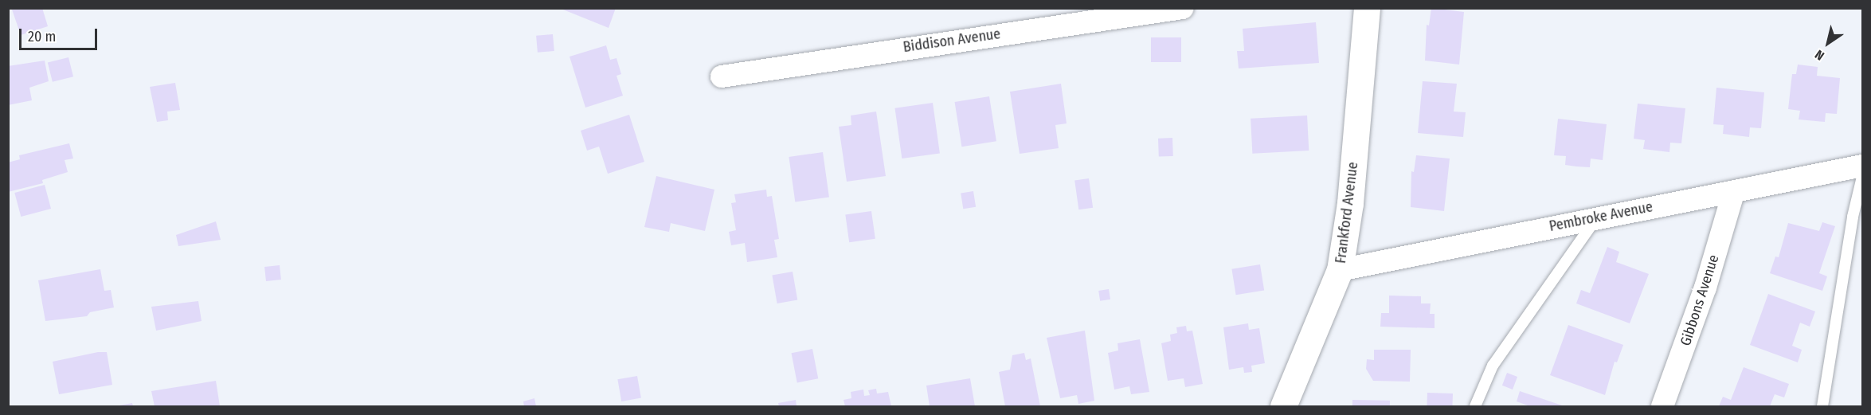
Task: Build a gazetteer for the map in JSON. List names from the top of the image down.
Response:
{
  "streets": {
    "street": [
      "Biddison Avenue",
      "Frankford Avenue",
      "Pembroke Avenue",
      "Gibbons Avenue"
    ]
  },
  "crossings": [
    ["Frankford Avenue", "Pembroke Avenue"],
    ["Pembroke Avenue", "Gibbons Avenue"]
  ],
  "scale_bar": "20 m",
  "north": "bottom left"
}
